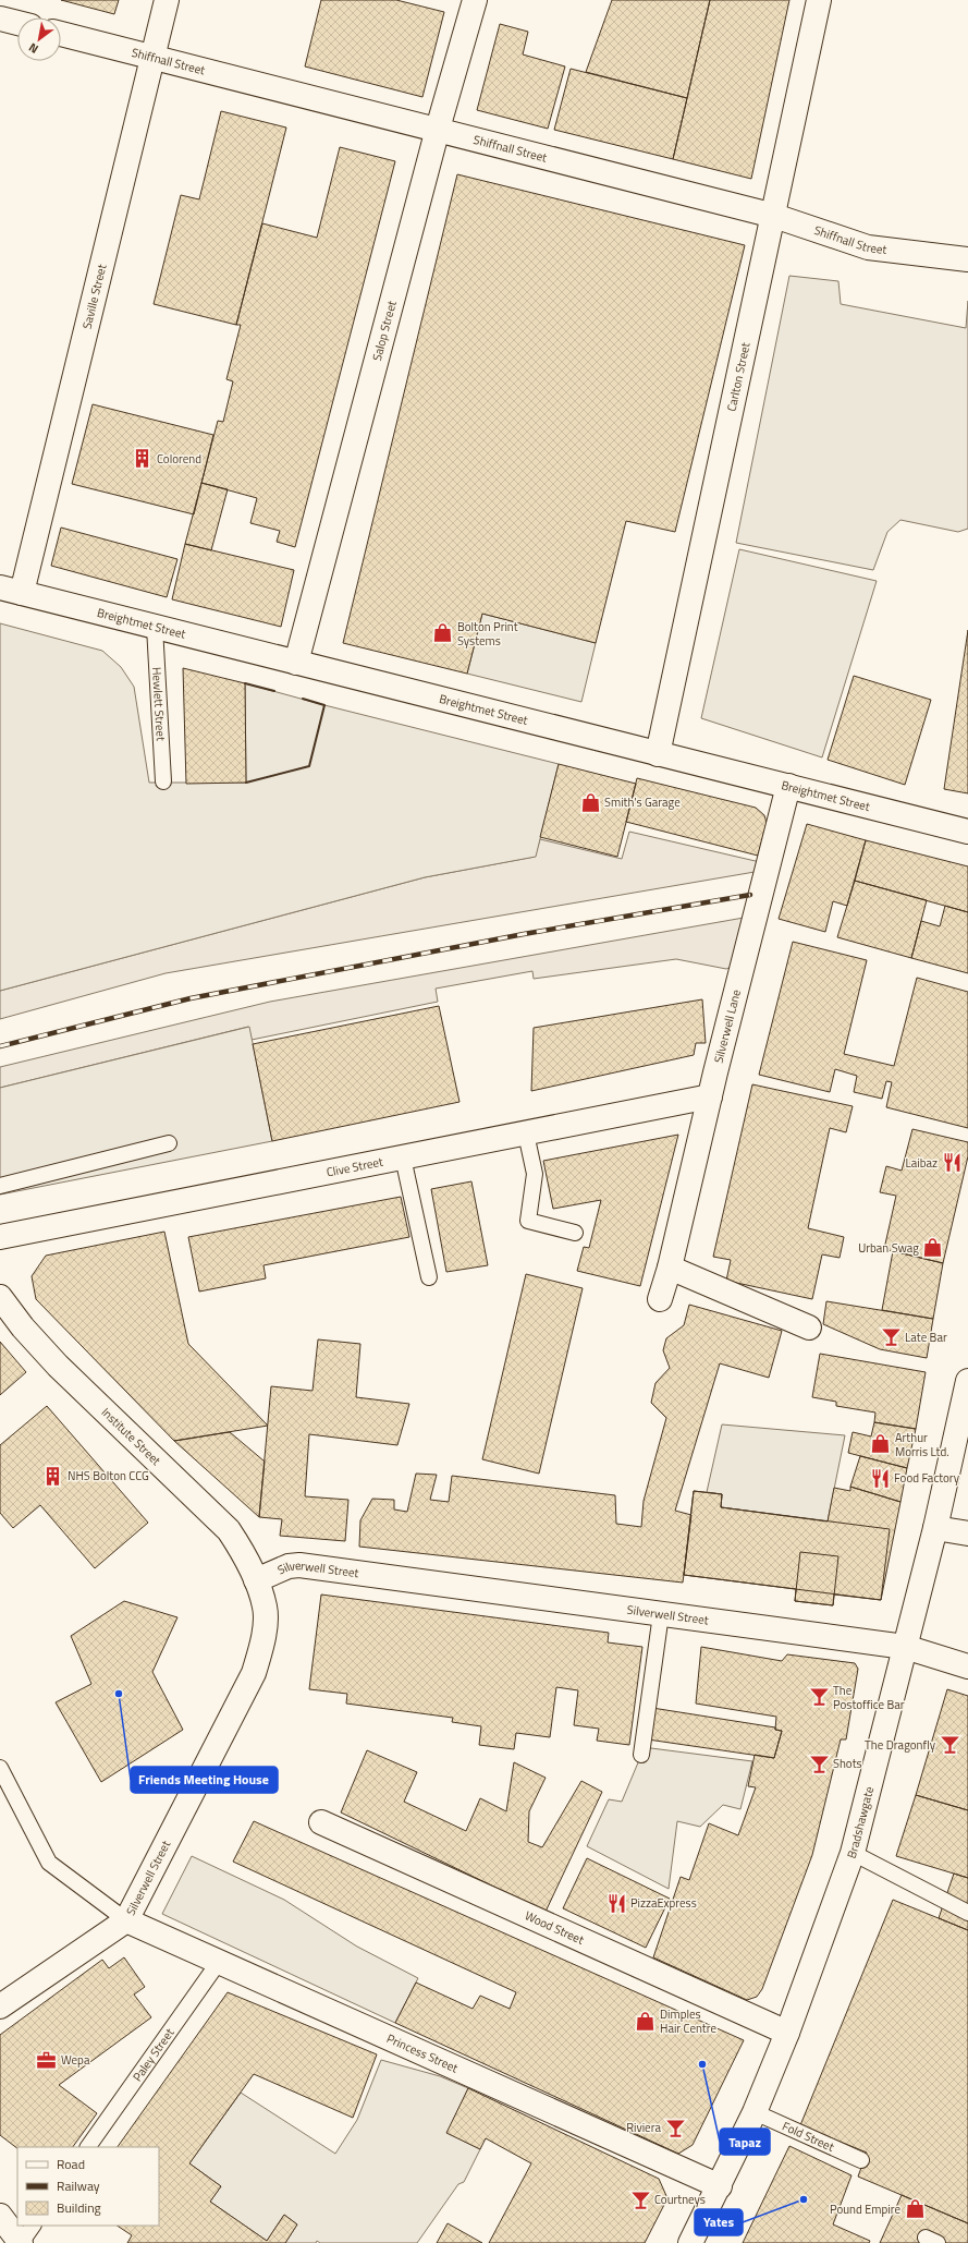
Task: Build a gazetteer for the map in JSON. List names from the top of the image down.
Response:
{
  "streets": {
    "street": [
      "Shiffnall Street",
      "Saville Street",
      "Salop Street",
      "Carlton Street",
      "Breightmet Street",
      "Silverwell Lane",
      "Clive Street",
      "Institute Street",
      "Silverwell Street",
      "Bradshawgate",
      "Wood Street",
      "Princess Street"
    ],
    "lane": ["Hewlett Street", "Paley Street", "Fold Street"]
  },
  "crossings": [
    ["Shiffnall Street", "Saville Street"],
    ["Shiffnall Street", "Salop Street"],
    ["Shiffnall Street", "Carlton Street"],
    ["Saville Street", "Breightmet Street"],
    ["Salop Street", "Breightmet Street"],
    ["Carlton Street", "Breightmet Street"],
    ["Breightmet Street", "Hewlett Street"],
    ["Breightmet Street", "Silverwell Lane"],
    ["Silverwell Lane", "Clive Street"],
    ["Institute Street", "Silverwell Street"],
    ["Silverwell Street", "Bradshawgate"],
    ["Silverwell Street", "Princess Street"],
    ["Bradshawgate", "Wood Street"],
    ["Bradshawgate", "Princess Street"],
    ["Bradshawgate", "Fold Street"],
    ["Princess Street", "Paley Street"]
  ],
  "places": {
    "building": ["Colorend", "NHS Bolton CCG"],
    "shop": [
      "Bolton Print Systems",
      "Smith's Garage",
      "Urban Swag",
      "Arthur Morris Ltd.",
      "Dimples Hair Centre",
      "Pound Empire"
    ],
    "restaurant": ["Laibaz", "Food Factory", "PizzaExpress"],
    "bar": [
      "Late Bar",
      "The Postoffice Bar",
      "The Dragonfly",
      "Shots",
      "Riviera",
      "Courtneys"
    ],
    "other": ["Friends Meeting House", "Tapaz", "Yates"],
    "office": ["Wepa"]
  },
  "legend": ["Road", "Railway", "Building"],
  "north": "bottom left"
}
